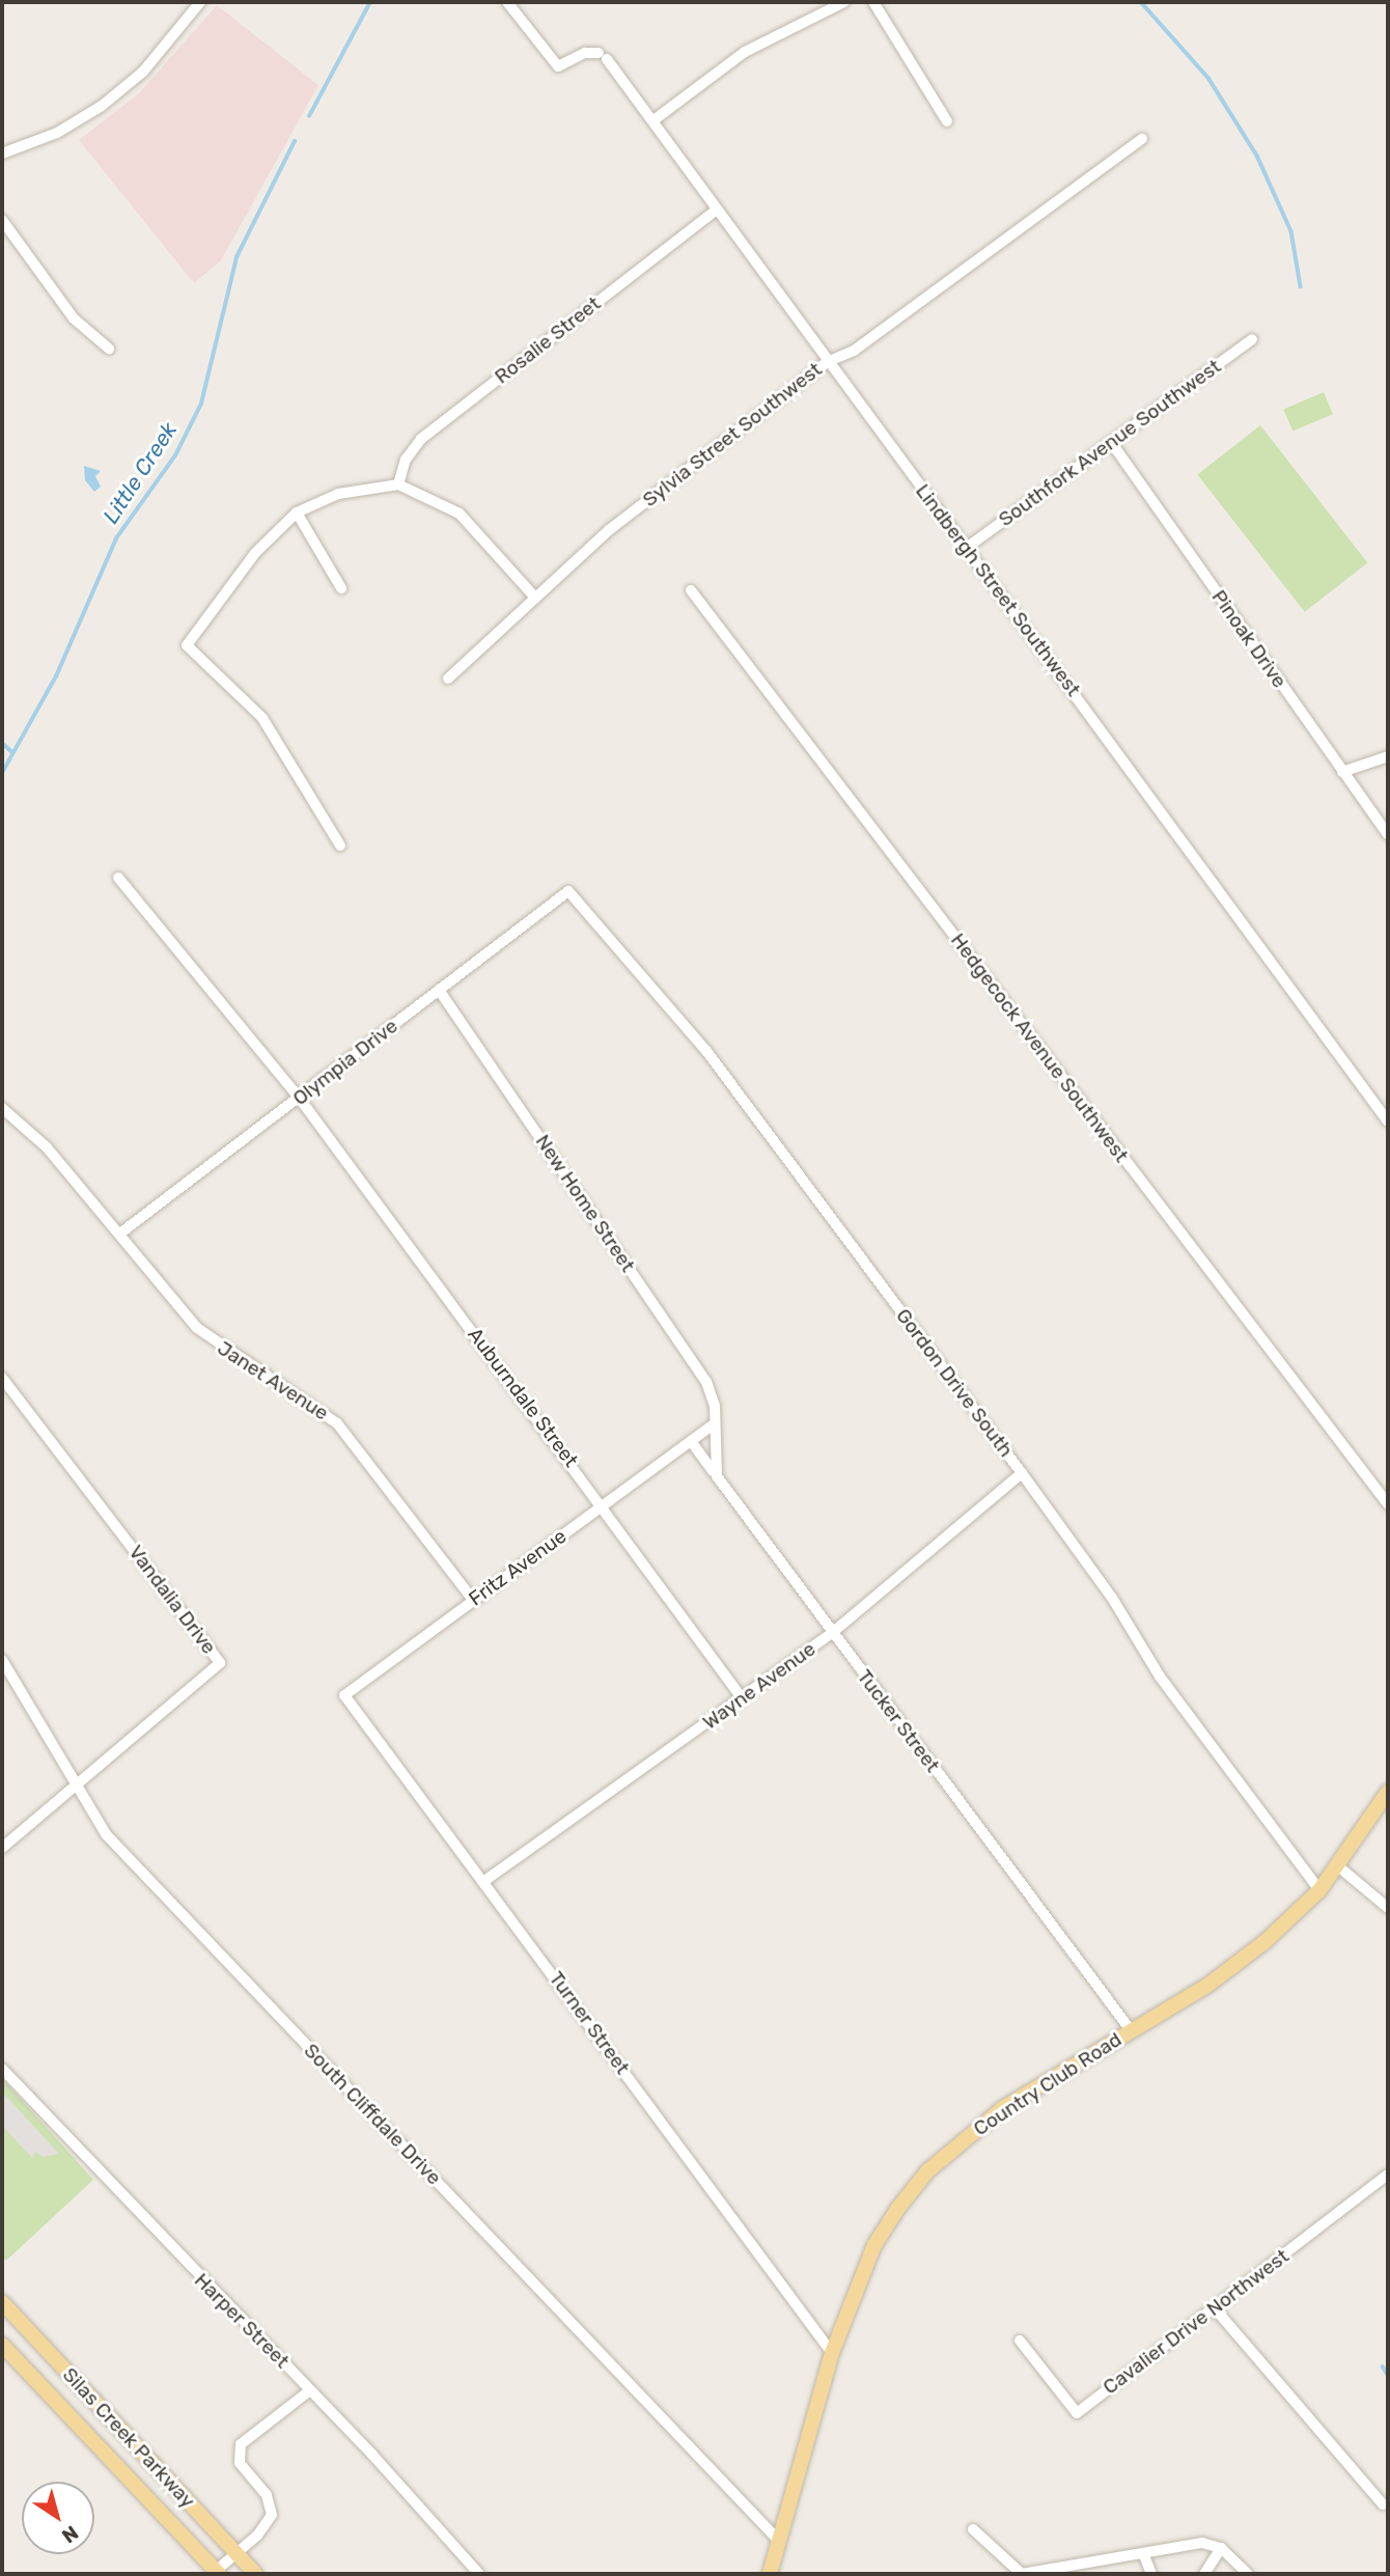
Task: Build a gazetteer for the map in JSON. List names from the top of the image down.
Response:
{
  "streets": {
    "main road": ["Country Club Road", "Silas Creek Parkway"],
    "street": [
      "Rosalie Street",
      "Sylvia Street Southwest",
      "Southfork Avenue Southwest",
      "Lindbergh Street Southwest",
      "Pinoak Drive",
      "Hedgecock Avenue Southwest",
      "Olympia Drive",
      "New Home Street",
      "Janet Avenue",
      "Gordon Drive South",
      "Auburndale Street",
      "Fritz Avenue",
      "Vandalia Drive",
      "Wayne Avenue",
      "Tucker Street",
      "Turner Street",
      "South Cliffdale Drive",
      "Harper Street",
      "Cavalier Drive Northwest"
    ]
  },
  "crossings": [
    ["Rosalie Street", "Lindbergh Street Southwest"],
    ["Sylvia Street Southwest", "Lindbergh Street Southwest"],
    ["Southfork Avenue Southwest", "Lindbergh Street Southwest"],
    ["Southfork Avenue Southwest", "Pinoak Drive"],
    ["Olympia Drive", "New Home Street"],
    ["Olympia Drive", "Janet Avenue"],
    ["Olympia Drive", "Gordon Drive South"],
    ["Olympia Drive", "Auburndale Street"],
    ["Janet Avenue", "Fritz Avenue"],
    ["Gordon Drive South", "Wayne Avenue"],
    ["Gordon Drive South", "Country Club Road"],
    ["Auburndale Street", "Fritz Avenue"],
    ["Auburndale Street", "Wayne Avenue"],
    ["Fritz Avenue", "Tucker Street"],
    ["Fritz Avenue", "Turner Street"],
    ["Vandalia Drive", "South Cliffdale Drive"],
    ["Wayne Avenue", "Tucker Street"],
    ["Wayne Avenue", "Turner Street"],
    ["Tucker Street", "Country Club Road"],
    ["Turner Street", "Country Club Road"],
    ["Country Club Road", "South Cliffdale Drive"]
  ],
  "water": ["Little Creek"],
  "north": "bottom right"
}
